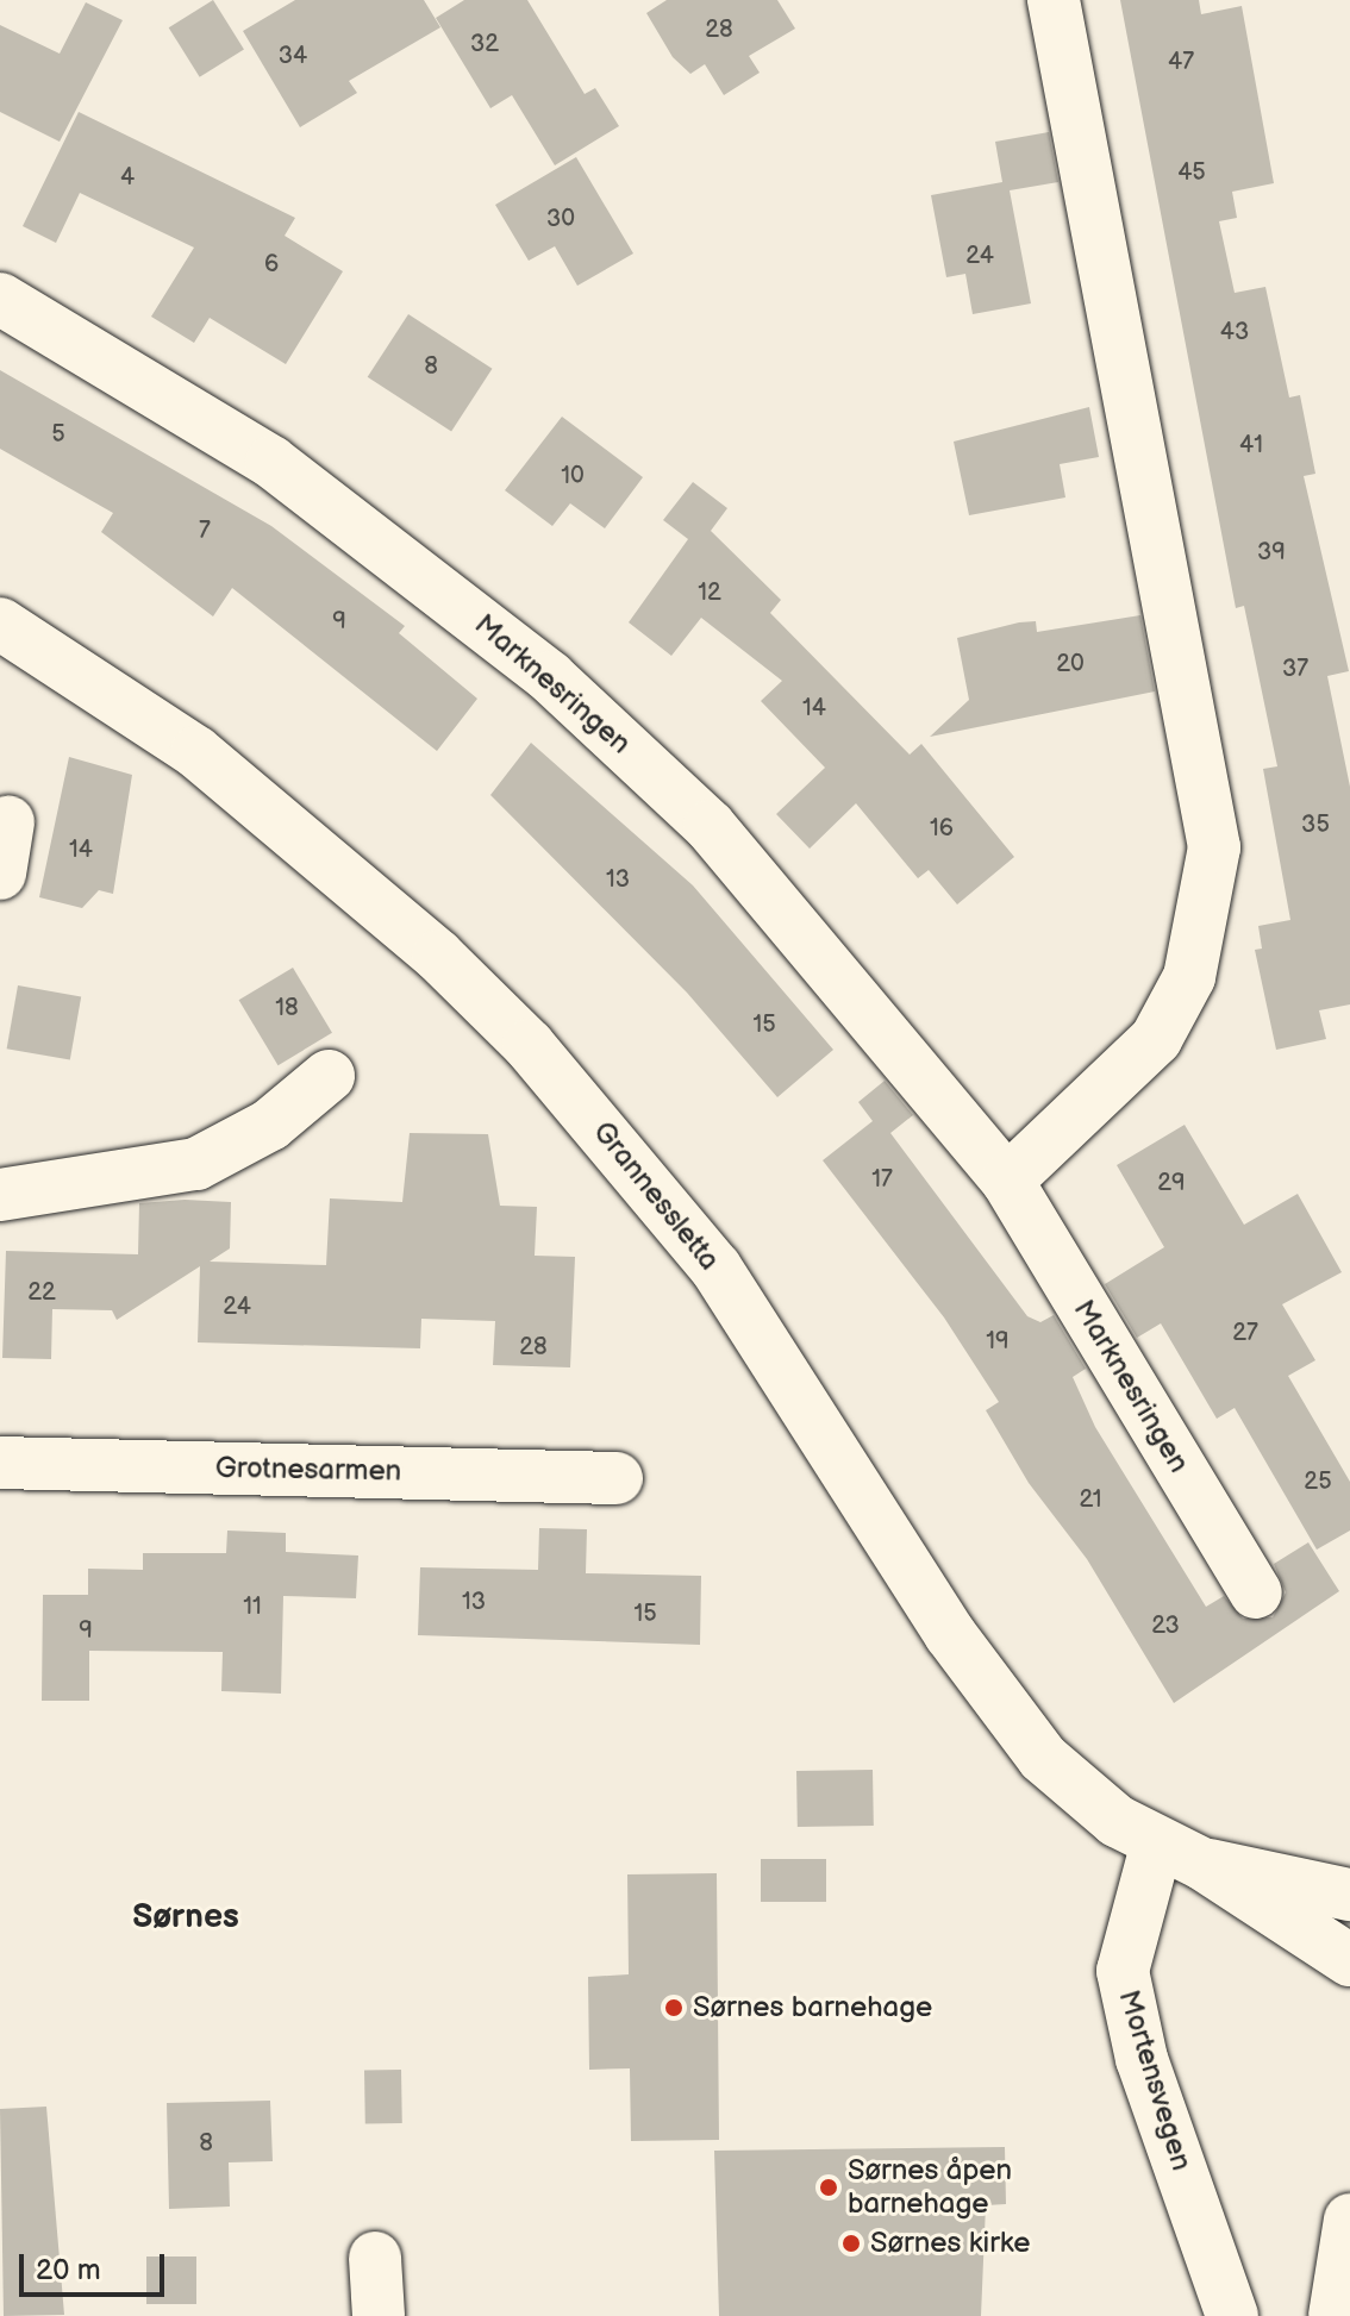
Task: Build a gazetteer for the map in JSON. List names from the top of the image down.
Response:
{
  "streets": {
    "street": [
      "Marknesringen",
      "Grannessletta",
      "Grotnesarmen",
      "Mortensvegen"
    ]
  },
  "crossings": [
    ["Grannessletta", "Mortensvegen"]
  ],
  "districts": ["Sørnes"],
  "places": ["Sørnes barnehage", "Sørnes åpen barnehage", "Sørnes kirke"],
  "house_numbers": [
    "28",
    "32",
    "34",
    "47",
    "45",
    "4",
    "30",
    "24",
    "6",
    "43",
    "8",
    "5",
    "41",
    "10",
    "7",
    "39",
    "12",
    "9",
    "20",
    "37",
    "14",
    "35",
    "16",
    "14",
    "13",
    "18",
    "15",
    "17",
    "29",
    "22",
    "24",
    "27",
    "19",
    "28",
    "25",
    "21",
    "13",
    "11",
    "15",
    "23",
    "9",
    "8"
  ],
  "scale_bar": "20 m"
}
